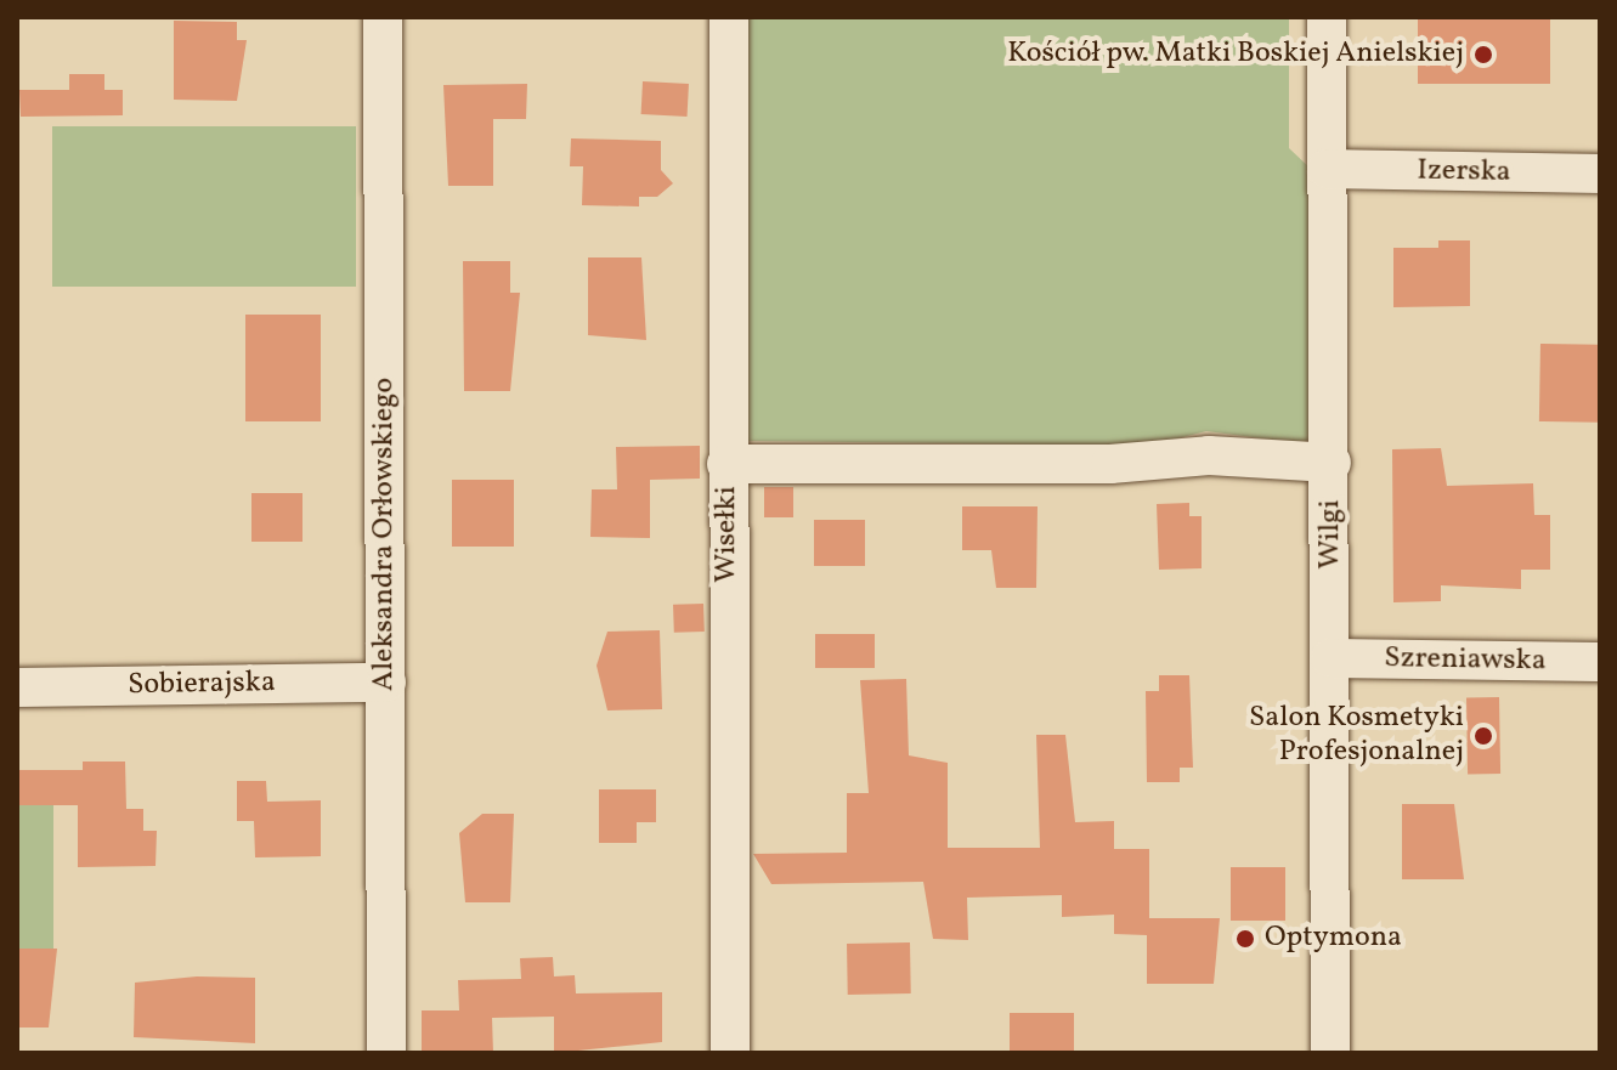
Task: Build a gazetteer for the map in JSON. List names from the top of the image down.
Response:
{
  "streets": {
    "street": [
      "Izerska",
      "Aleksandra Orłowskiego",
      "Wisełki",
      "Wilgi",
      "Szreniawska",
      "Sobierajska"
    ]
  },
  "crossings": [
    ["Izerska", "Wilgi"],
    ["Aleksandra Orłowskiego", "Sobierajska"],
    ["Wilgi", "Szreniawska"]
  ],
  "places": ["Kościół pw. Matki Boskiej Anielskiej", "Salon Kosmetyki Profesjonalnej", "Optymona"]
}
